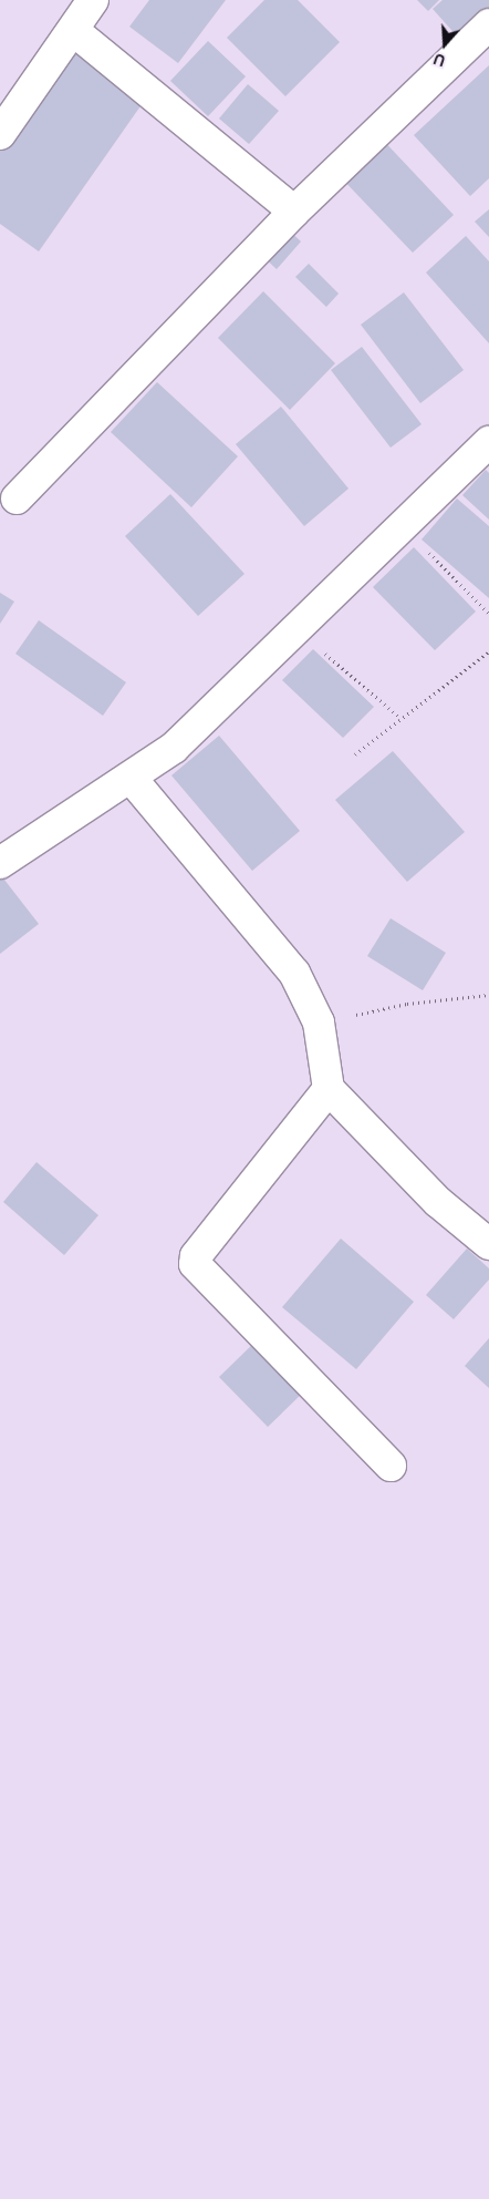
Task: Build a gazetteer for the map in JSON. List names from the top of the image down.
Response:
{
  "north": "bottom"
}
